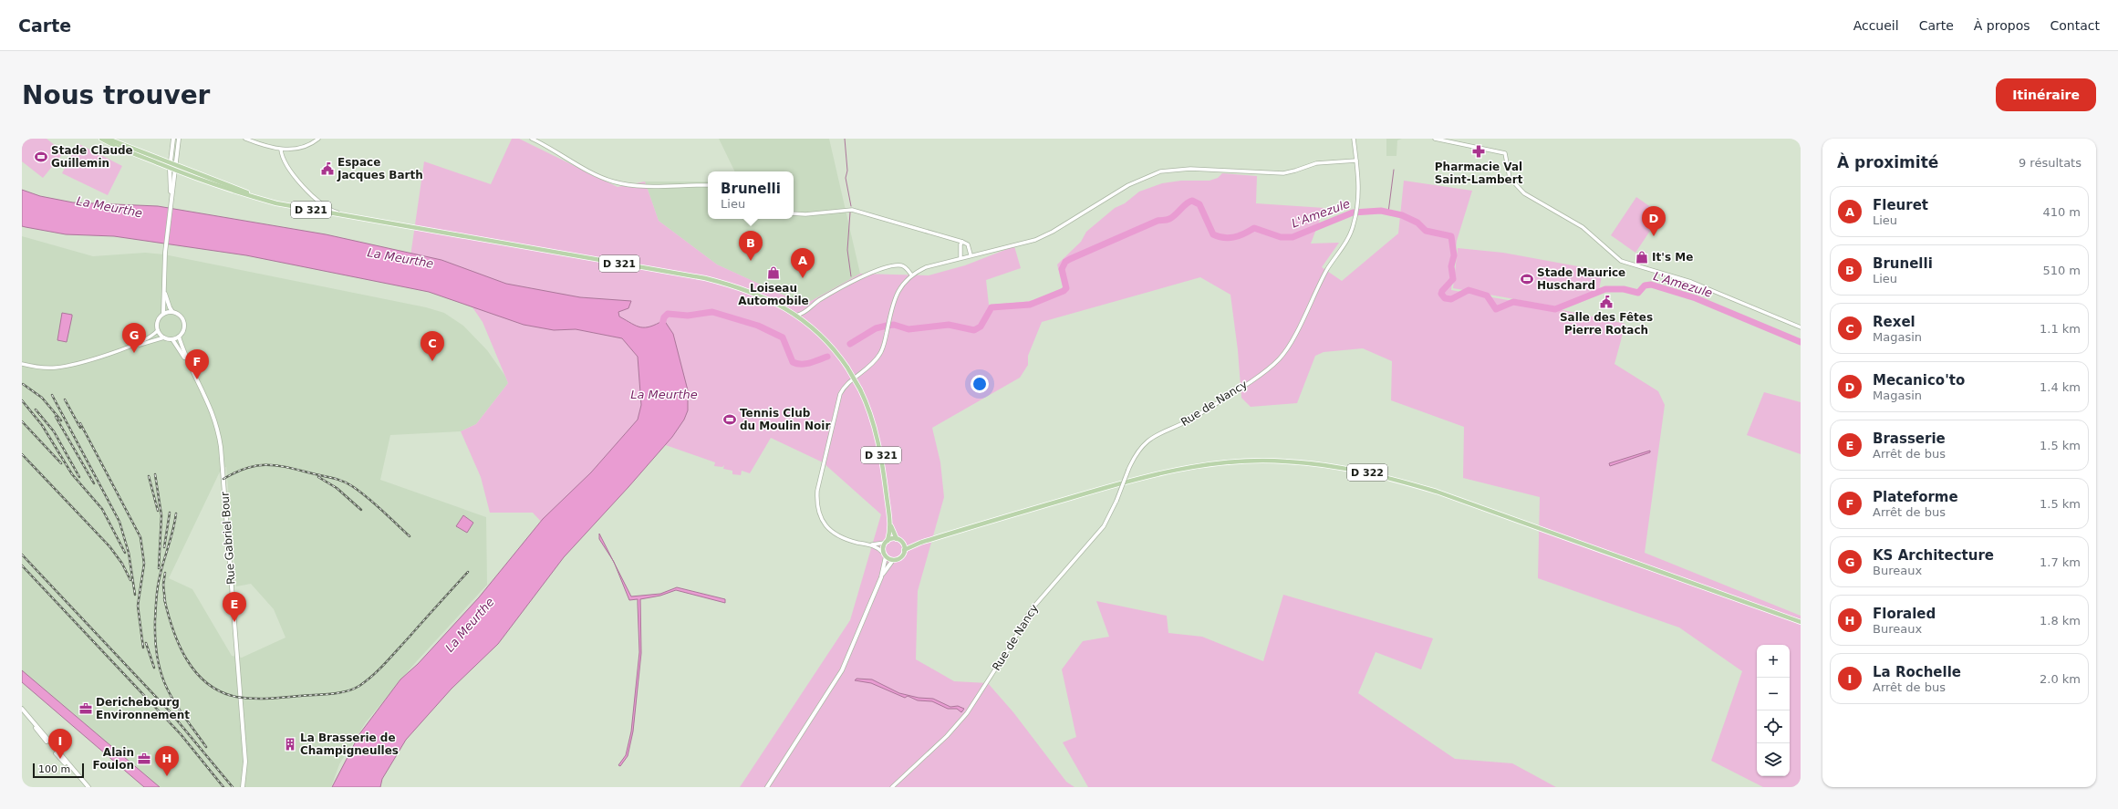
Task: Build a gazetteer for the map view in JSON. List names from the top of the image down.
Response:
{
  "streets": {
    "main road": ["D 321", "D 322", "Rue Gabriel Bour"],
    "street": ["Rue de Nancy"]
  },
  "crossings": [
    ["D 321", "D 322"]
  ],
  "water": ["La Meurthe", "L'Amezule"],
  "places": {
    "pharmacy": ["Pharmacie Val Saint-Lambert"],
    "sports": ["Stade Claude Guillemin", "Stade Maurice Huschard", "Tennis Club du Moulin Noir"],
    "public building": ["Espace Jacques Barth", "Salle des Fêtes Pierre Rotach"],
    "shop": ["It's Me", "Loiseau Automobile"],
    "office": ["Derichebourg Environnement", "Alain Foulon"],
    "building": ["La Brasserie de Champigneulles"]
  },
  "scale_bar": "100 m",
  "page": {
    "header": "Carte",
    "nav": [
      "Accueil",
      "Carte",
      "À propos",
      "Contact"
    ],
    "buttons": "Itinéraire",
    "title": "Nous trouver",
    "heading": ["À proximité", "9 résultats"],
    "popup": ["Brunelli", "Lieu"],
    "list": [
      {
        "mark": "A",
        "name": "Fleuret",
        "note": "Lieu",
        "value": "410 m"
      },
      {
        "mark": "B",
        "name": "Brunelli",
        "note": "Lieu",
        "value": "510 m"
      },
      {
        "mark": "C",
        "name": "Rexel",
        "note": "Magasin",
        "value": "1.1 km"
      },
      {
        "mark": "D",
        "name": "Mecanico'to",
        "note": "Magasin",
        "value": "1.4 km"
      },
      {
        "mark": "E",
        "name": "Brasserie",
        "note": "Arrêt de bus",
        "value": "1.5 km"
      },
      {
        "mark": "F",
        "name": "Plateforme",
        "note": "Arrêt de bus",
        "value": "1.5 km"
      },
      {
        "mark": "G",
        "name": "KS Architecture",
        "note": "Bureaux",
        "value": "1.7 km"
      },
      {
        "mark": "H",
        "name": "Floraled",
        "note": "Bureaux",
        "value": "1.8 km"
      },
      {
        "mark": "I",
        "name": "La Rochelle",
        "note": "Arrêt de bus",
        "value": "2.0 km"
      }
    ],
    "pins": [
      "D",
      "B",
      "A",
      "G",
      "C",
      "F",
      "E",
      "I",
      "H"
    ],
    "map_buttons": ["+", "−"],
    "scale": "100 m"
  }
}
